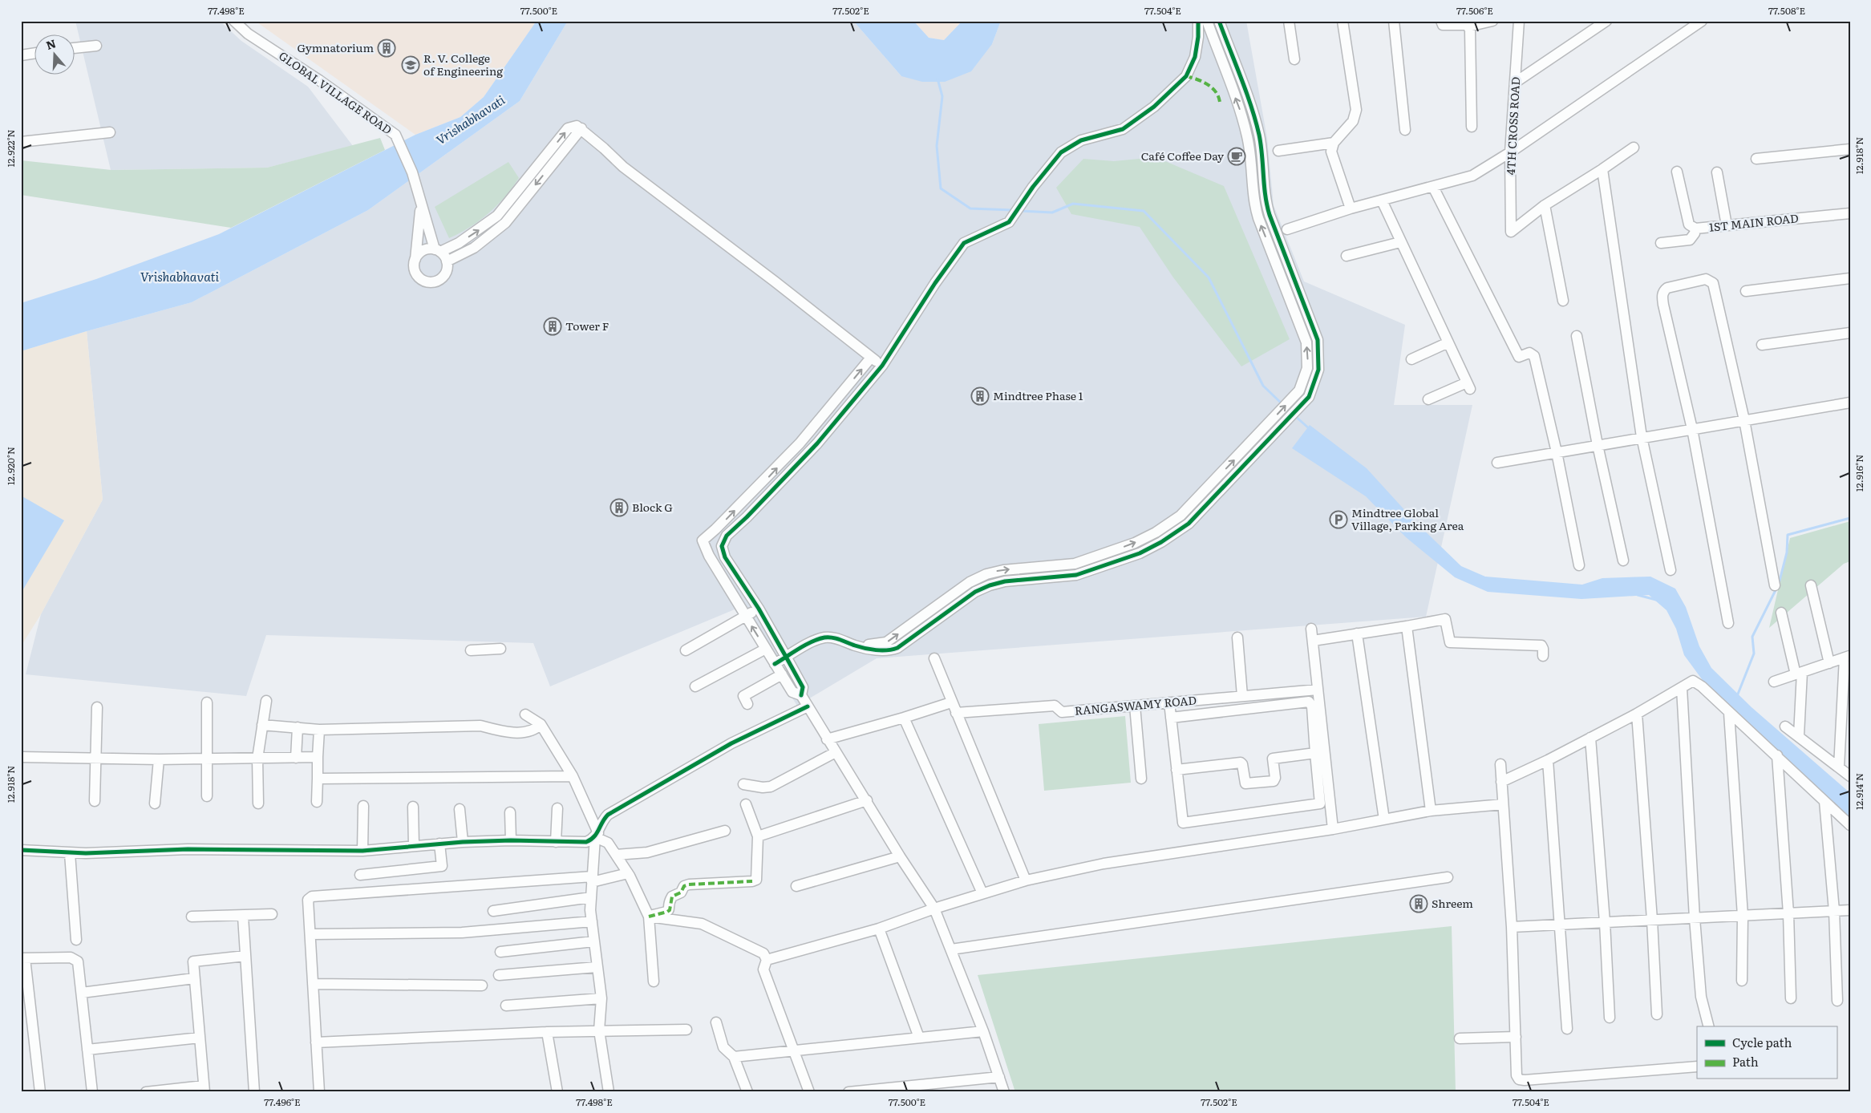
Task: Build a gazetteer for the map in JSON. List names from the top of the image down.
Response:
{
  "streets": {
    "street": [
      "GLOBAL VILLAGE ROAD",
      "4TH CROSS ROAD",
      "1ST MAIN ROAD",
      "RANGASWAMY ROAD"
    ]
  },
  "water": ["Vrishabhavati"],
  "places": {
    "building": [
      "Gymnatorium",
      "Tower F",
      "Mindtree Phase 1",
      "Block G",
      "Shreem"
    ],
    "school or university": ["R. V. College of Engineering"],
    "cafe": ["Café Coffee Day"],
    "parking": ["Mindtree Global Village, Parking Area"]
  },
  "legend": ["Cycle path", "Path"],
  "north": "top",
  "coordinates": [
    "77.498°E",
    "77.500°E",
    "77.502°E",
    "77.504°E",
    "77.506°E",
    "77.508°E",
    "12.922°N",
    "12.918°N",
    "12.920°N",
    "12.916°N",
    "12.914°N",
    "77.496°E"
  ]
}
